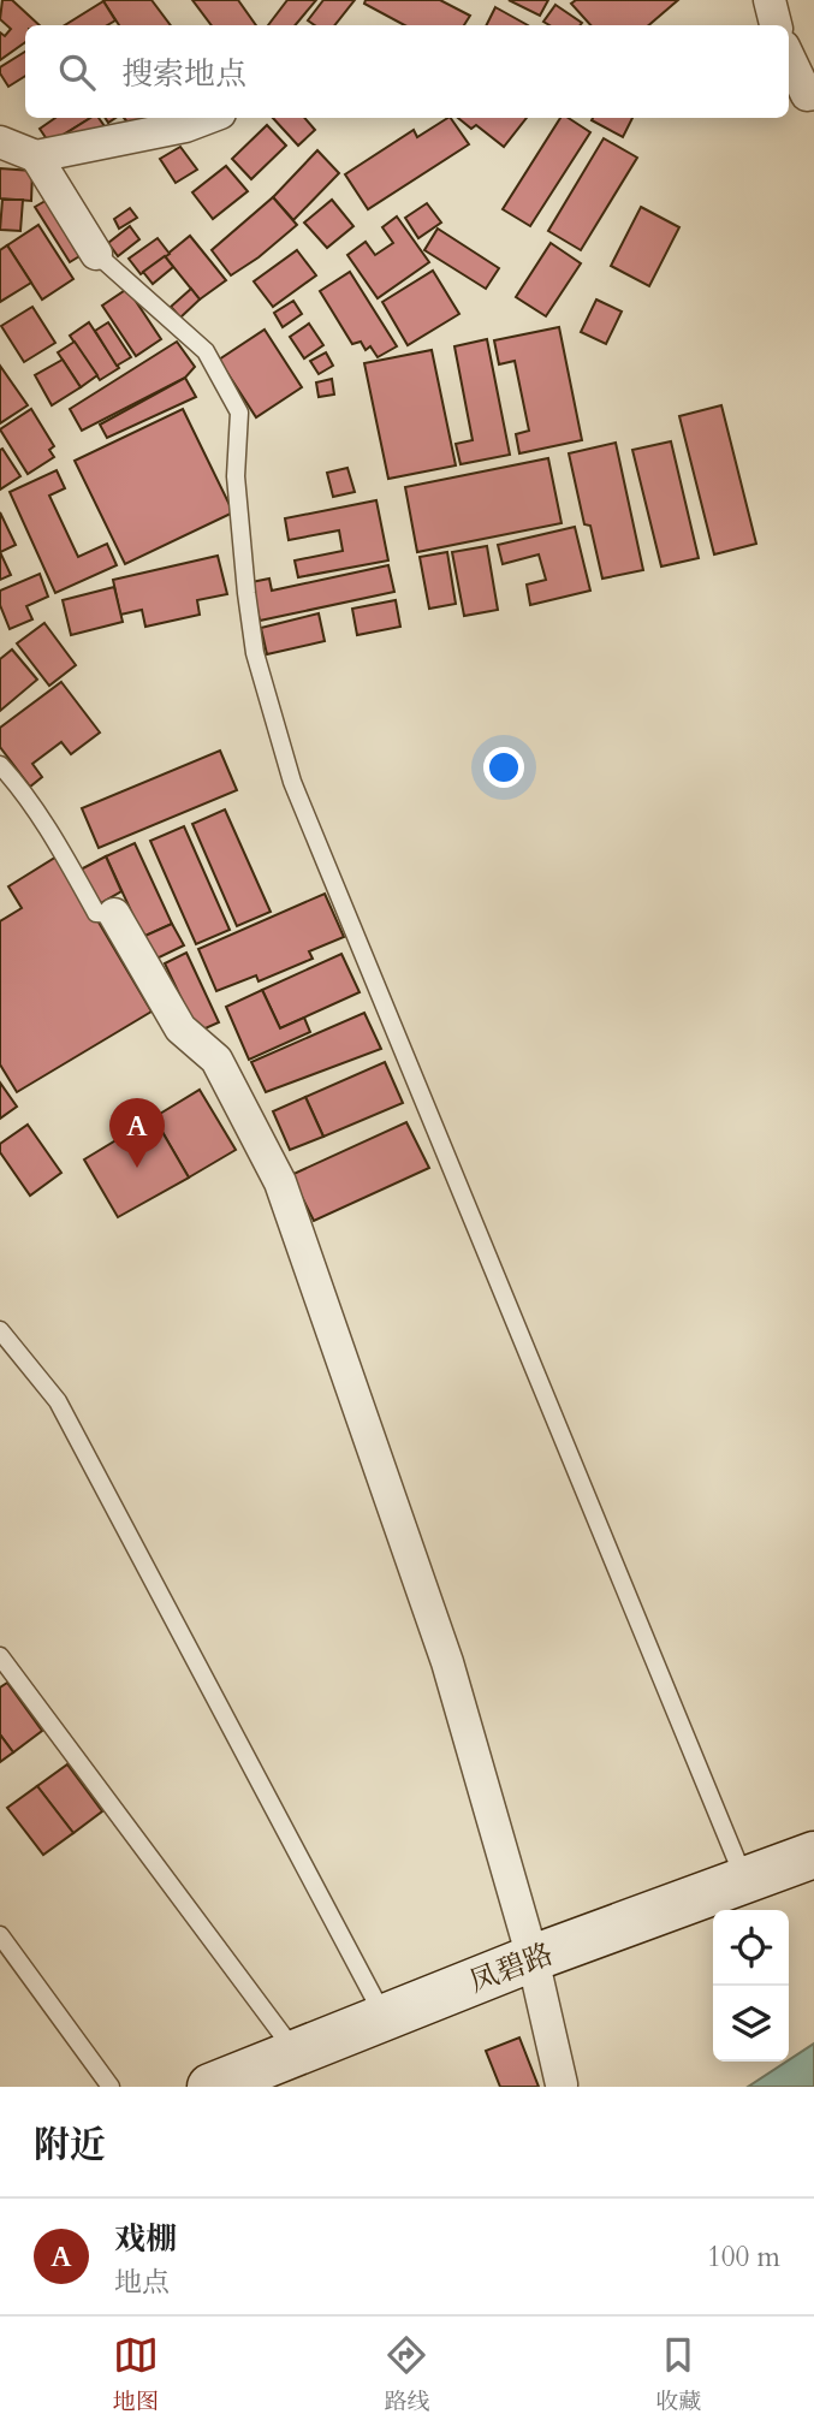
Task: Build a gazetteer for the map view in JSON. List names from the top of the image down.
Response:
{
  "streets": {
    "main road": ["凤碧路"]
  },
  "page": {
    "search": "搜索地点",
    "pins": "A",
    "heading": "附近",
    "list": [
      {
        "mark": "A",
        "name": "戏棚",
        "note": "地点",
        "value": "100 m"
      }
    ],
    "nav": ["地图", "路线", "收藏"]
  }
}
